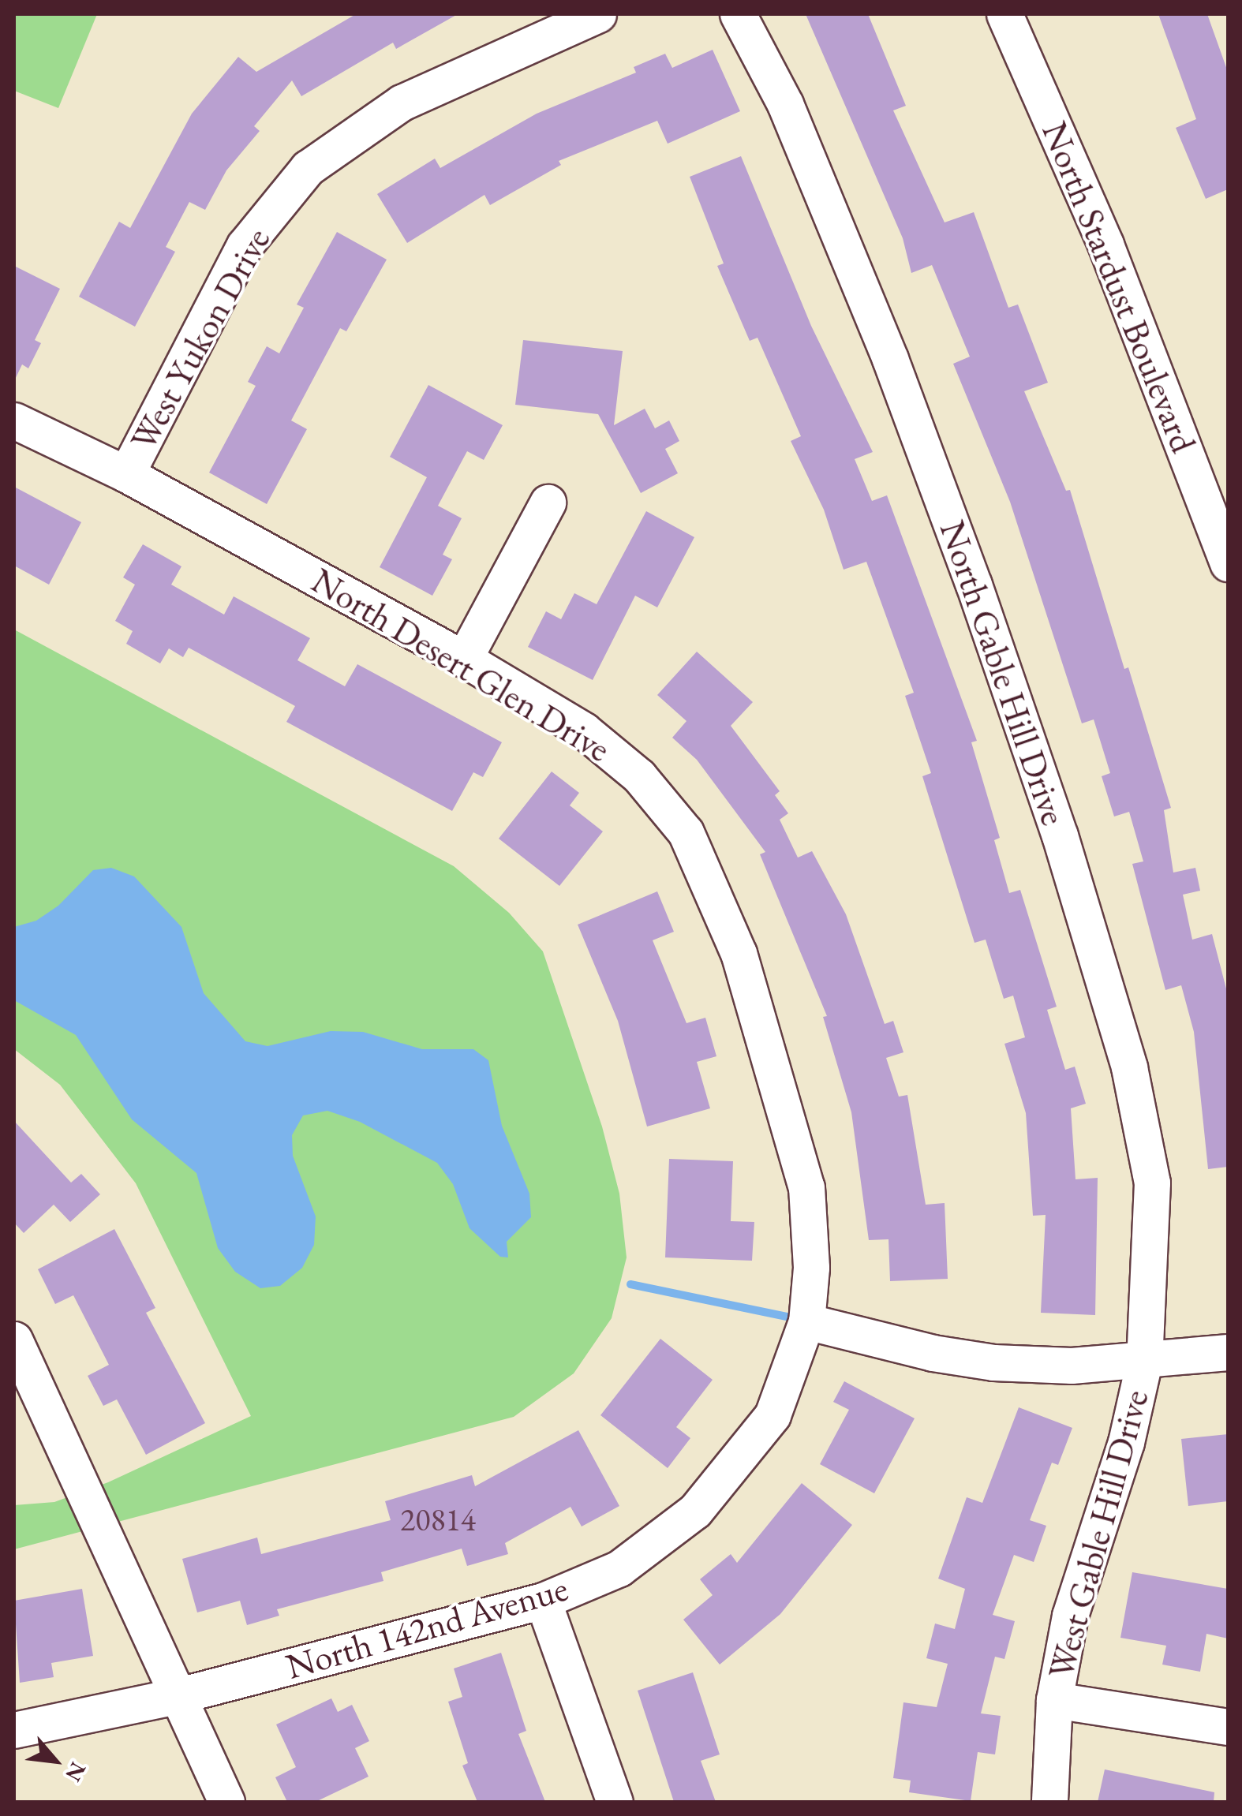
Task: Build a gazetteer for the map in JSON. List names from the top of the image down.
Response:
{
  "streets": {
    "street": [
      "North Stardust Boulevard",
      "West Yukon Drive",
      "North Desert Glen Drive",
      "North Gable Hill Drive",
      "West Gable Hill Drive",
      "North 142nd Avenue"
    ]
  },
  "crossings": [
    ["West Yukon Drive", "North Desert Glen Drive"],
    ["North Desert Glen Drive", "North 142nd Avenue"],
    ["North Gable Hill Drive", "West Gable Hill Drive"]
  ],
  "house_numbers": ["20814"],
  "north": "bottom right"
}
